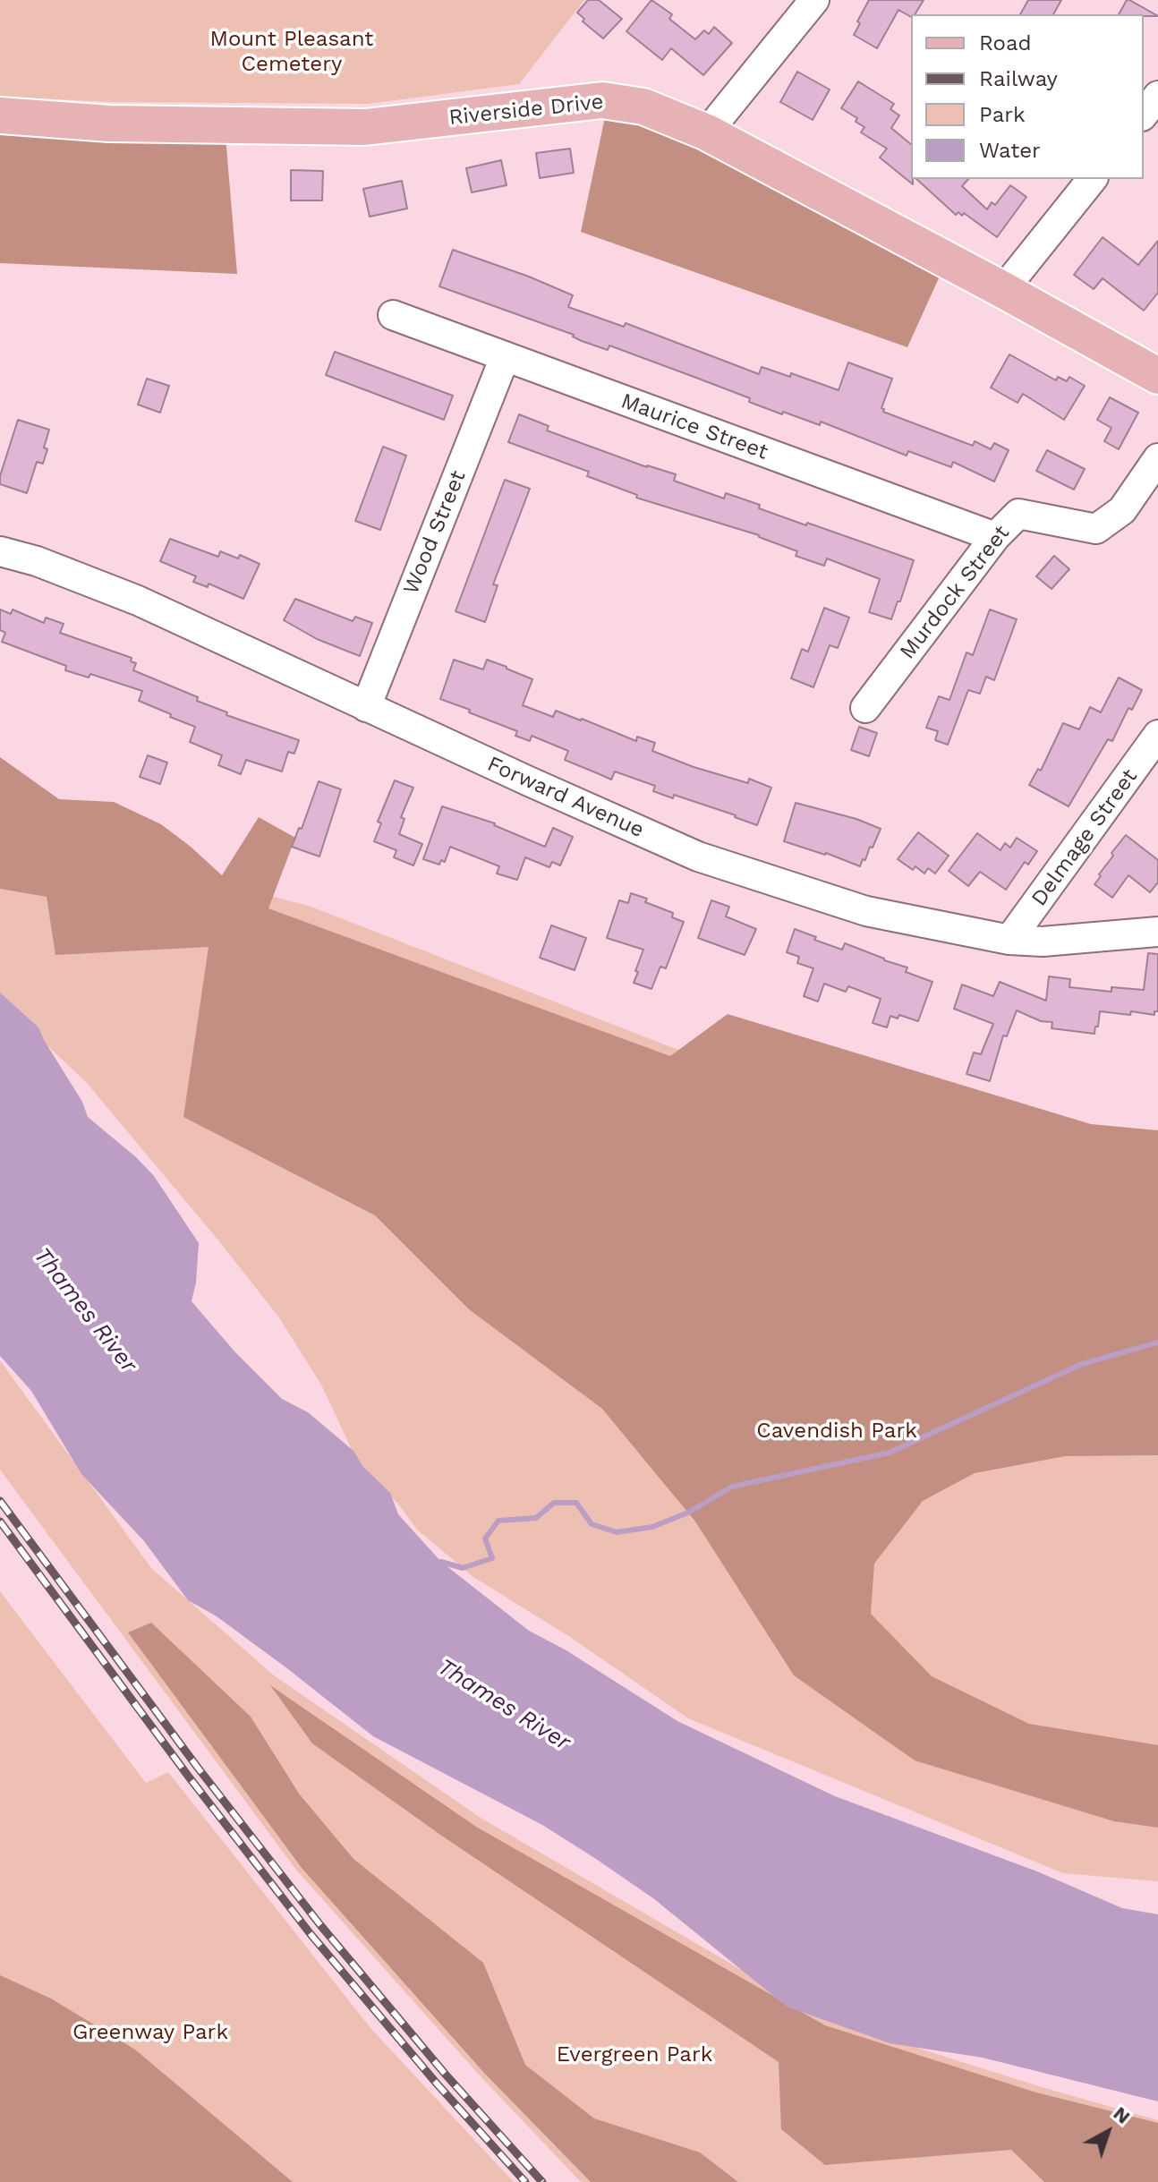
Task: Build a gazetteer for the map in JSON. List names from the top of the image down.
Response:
{
  "streets": {
    "main road": ["Riverside Drive"],
    "street": [
      "Maurice Street",
      "Wood Street",
      "Murdock Street",
      "Forward Avenue",
      "Delmage Street"
    ]
  },
  "crossings": [
    ["Maurice Street", "Wood Street"],
    ["Maurice Street", "Murdock Street"],
    ["Wood Street", "Forward Avenue"],
    ["Forward Avenue", "Delmage Street"]
  ],
  "water": ["Thames River"],
  "parks": [
    "Mount Pleasant Cemetery",
    "Cavendish Park",
    "Greenway Park",
    "Evergreen Park"
  ],
  "legend": [
    "Road",
    "Railway",
    "Park",
    "Water"
  ],
  "north": "top right"
}
